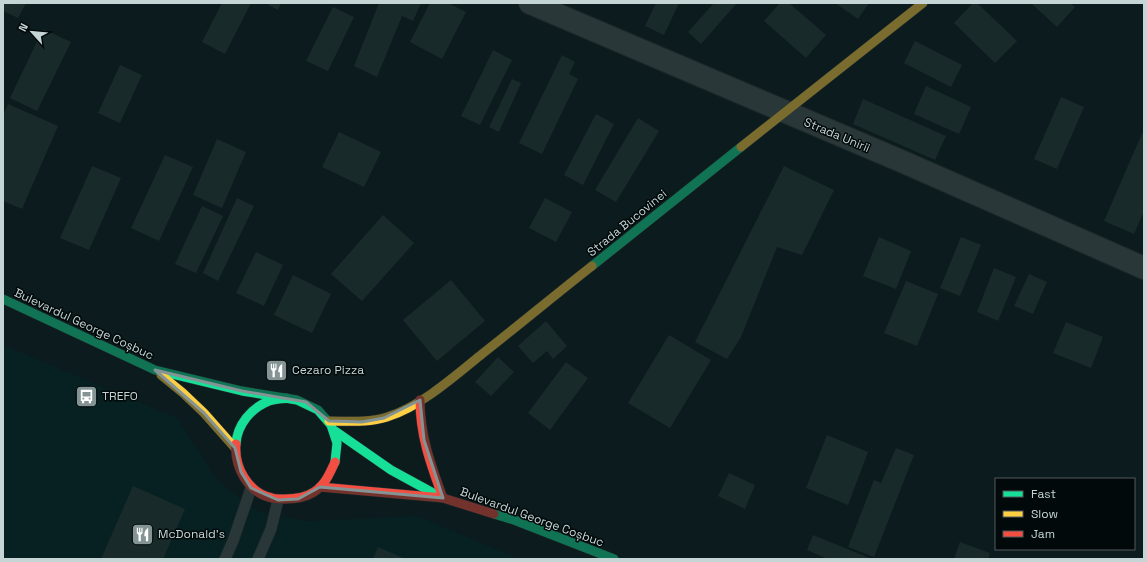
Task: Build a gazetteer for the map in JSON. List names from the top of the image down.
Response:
{
  "streets": {
    "main road": ["Strada Bucovinei", "Bulevardul George Coșbuc"],
    "street": ["Strada Unirii"]
  },
  "crossings": [
    ["Strada Unirii", "Strada Bucovinei"],
    ["Strada Bucovinei", "Bulevardul George Coșbuc"]
  ],
  "places": {
    "restaurant": ["Cezaro Pizza", "McDonald's"],
    "bus stop": ["TREFO"]
  },
  "legend": ["Fast", "Slow", "Jam"],
  "north": "top left"
}
